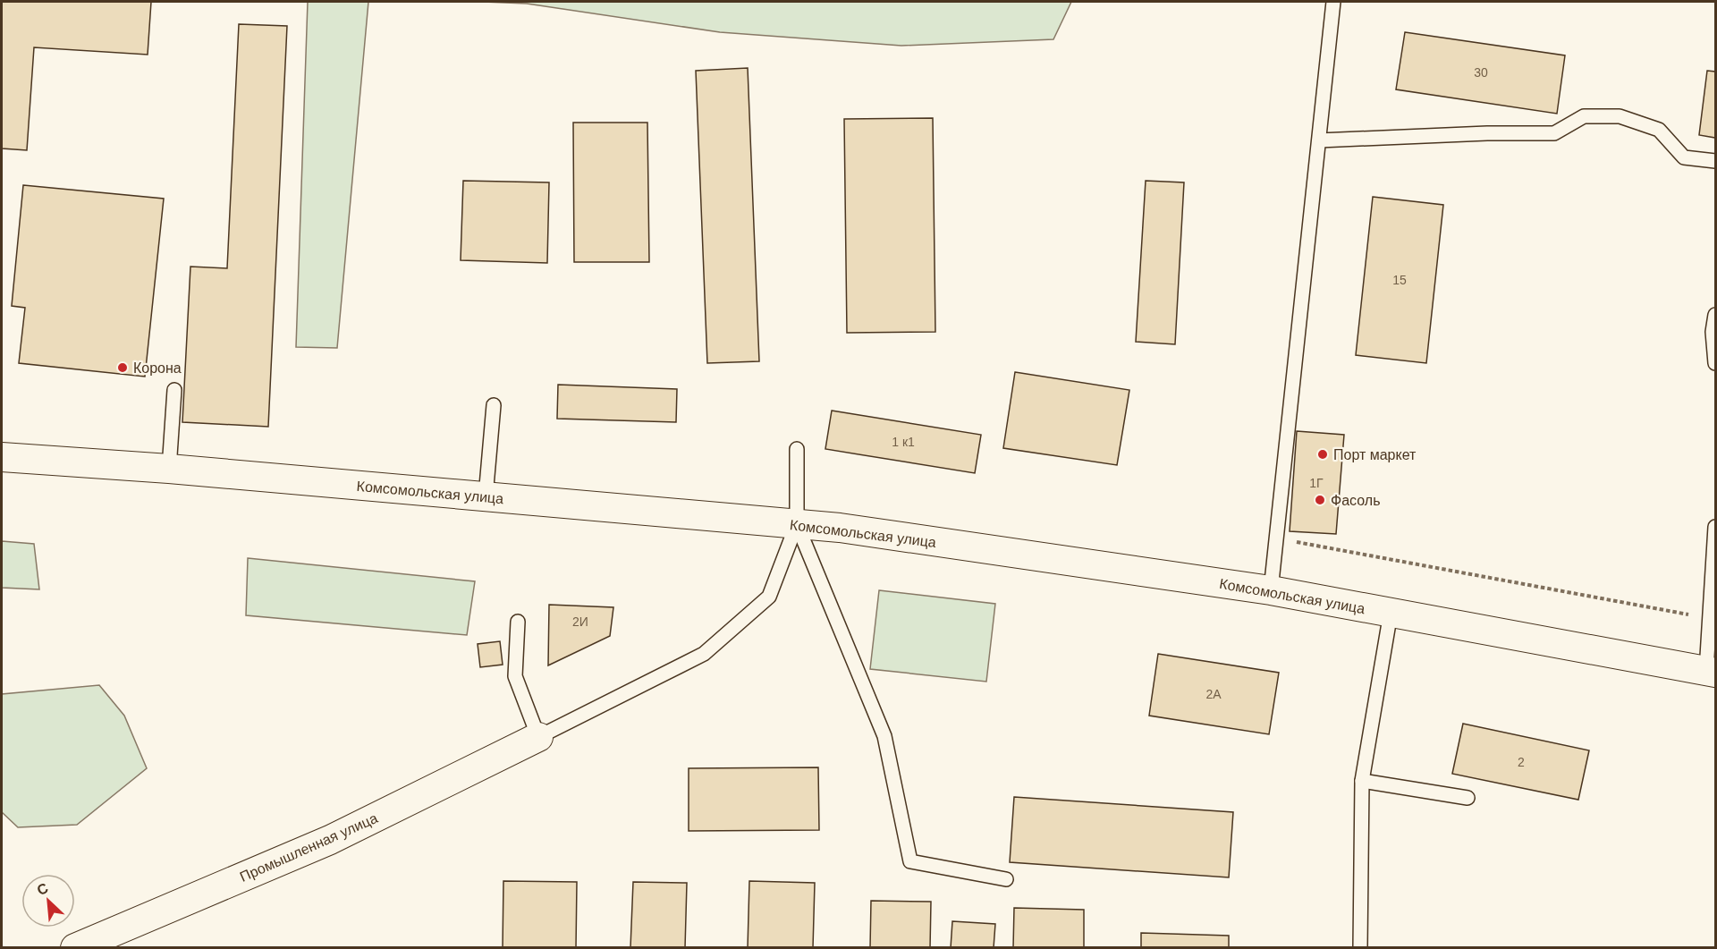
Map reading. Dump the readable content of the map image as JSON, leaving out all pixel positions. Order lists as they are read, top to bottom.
{
  "streets": {
    "street": ["Комсомольская улица", "Промышленная улица"]
  },
  "places": ["Корона", "Порт маркет", "Фасоль"],
  "house_numbers": [
    "30",
    "15",
    "1 к1",
    "1Г",
    "2И",
    "2А",
    "2"
  ],
  "north": "top left"
}
